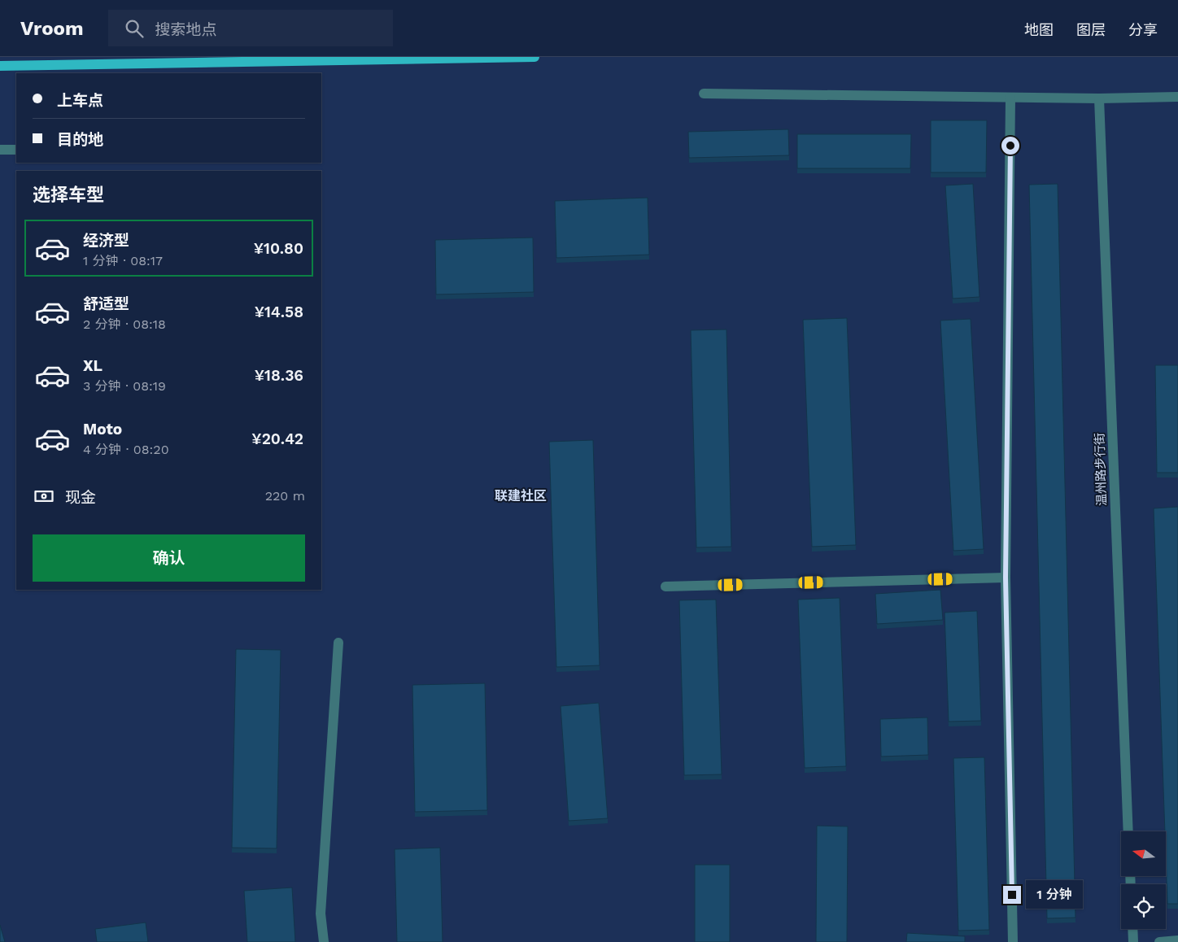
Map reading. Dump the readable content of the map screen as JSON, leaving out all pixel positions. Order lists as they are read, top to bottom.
{
  "streets": {
    "street": ["温州路步行街"]
  },
  "districts": ["联建社区"],
  "north": "left",
  "page": {
    "header": "Vroom",
    "search": "搜索地点",
    "nav": ["地图", "图层", "分享"],
    "banner": ["上车点", "目的地"],
    "heading": "选择车型",
    "list": [
      {
        "name": "经济型",
        "note": "1 分钟 · 08:17",
        "value": "¥10.80"
      },
      {
        "name": "舒适型",
        "note": "2 分钟 · 08:18",
        "value": "¥14.58"
      },
      {
        "name": "XL",
        "note": "3 分钟 · 08:19",
        "value": "¥18.36"
      },
      {
        "name": "Moto",
        "note": "4 分钟 · 08:20",
        "value": "¥20.42"
      }
    ],
    "pay": ["现金", "220 m"],
    "buttons": "确认",
    "bubble": "1 分钟"
  }
}
